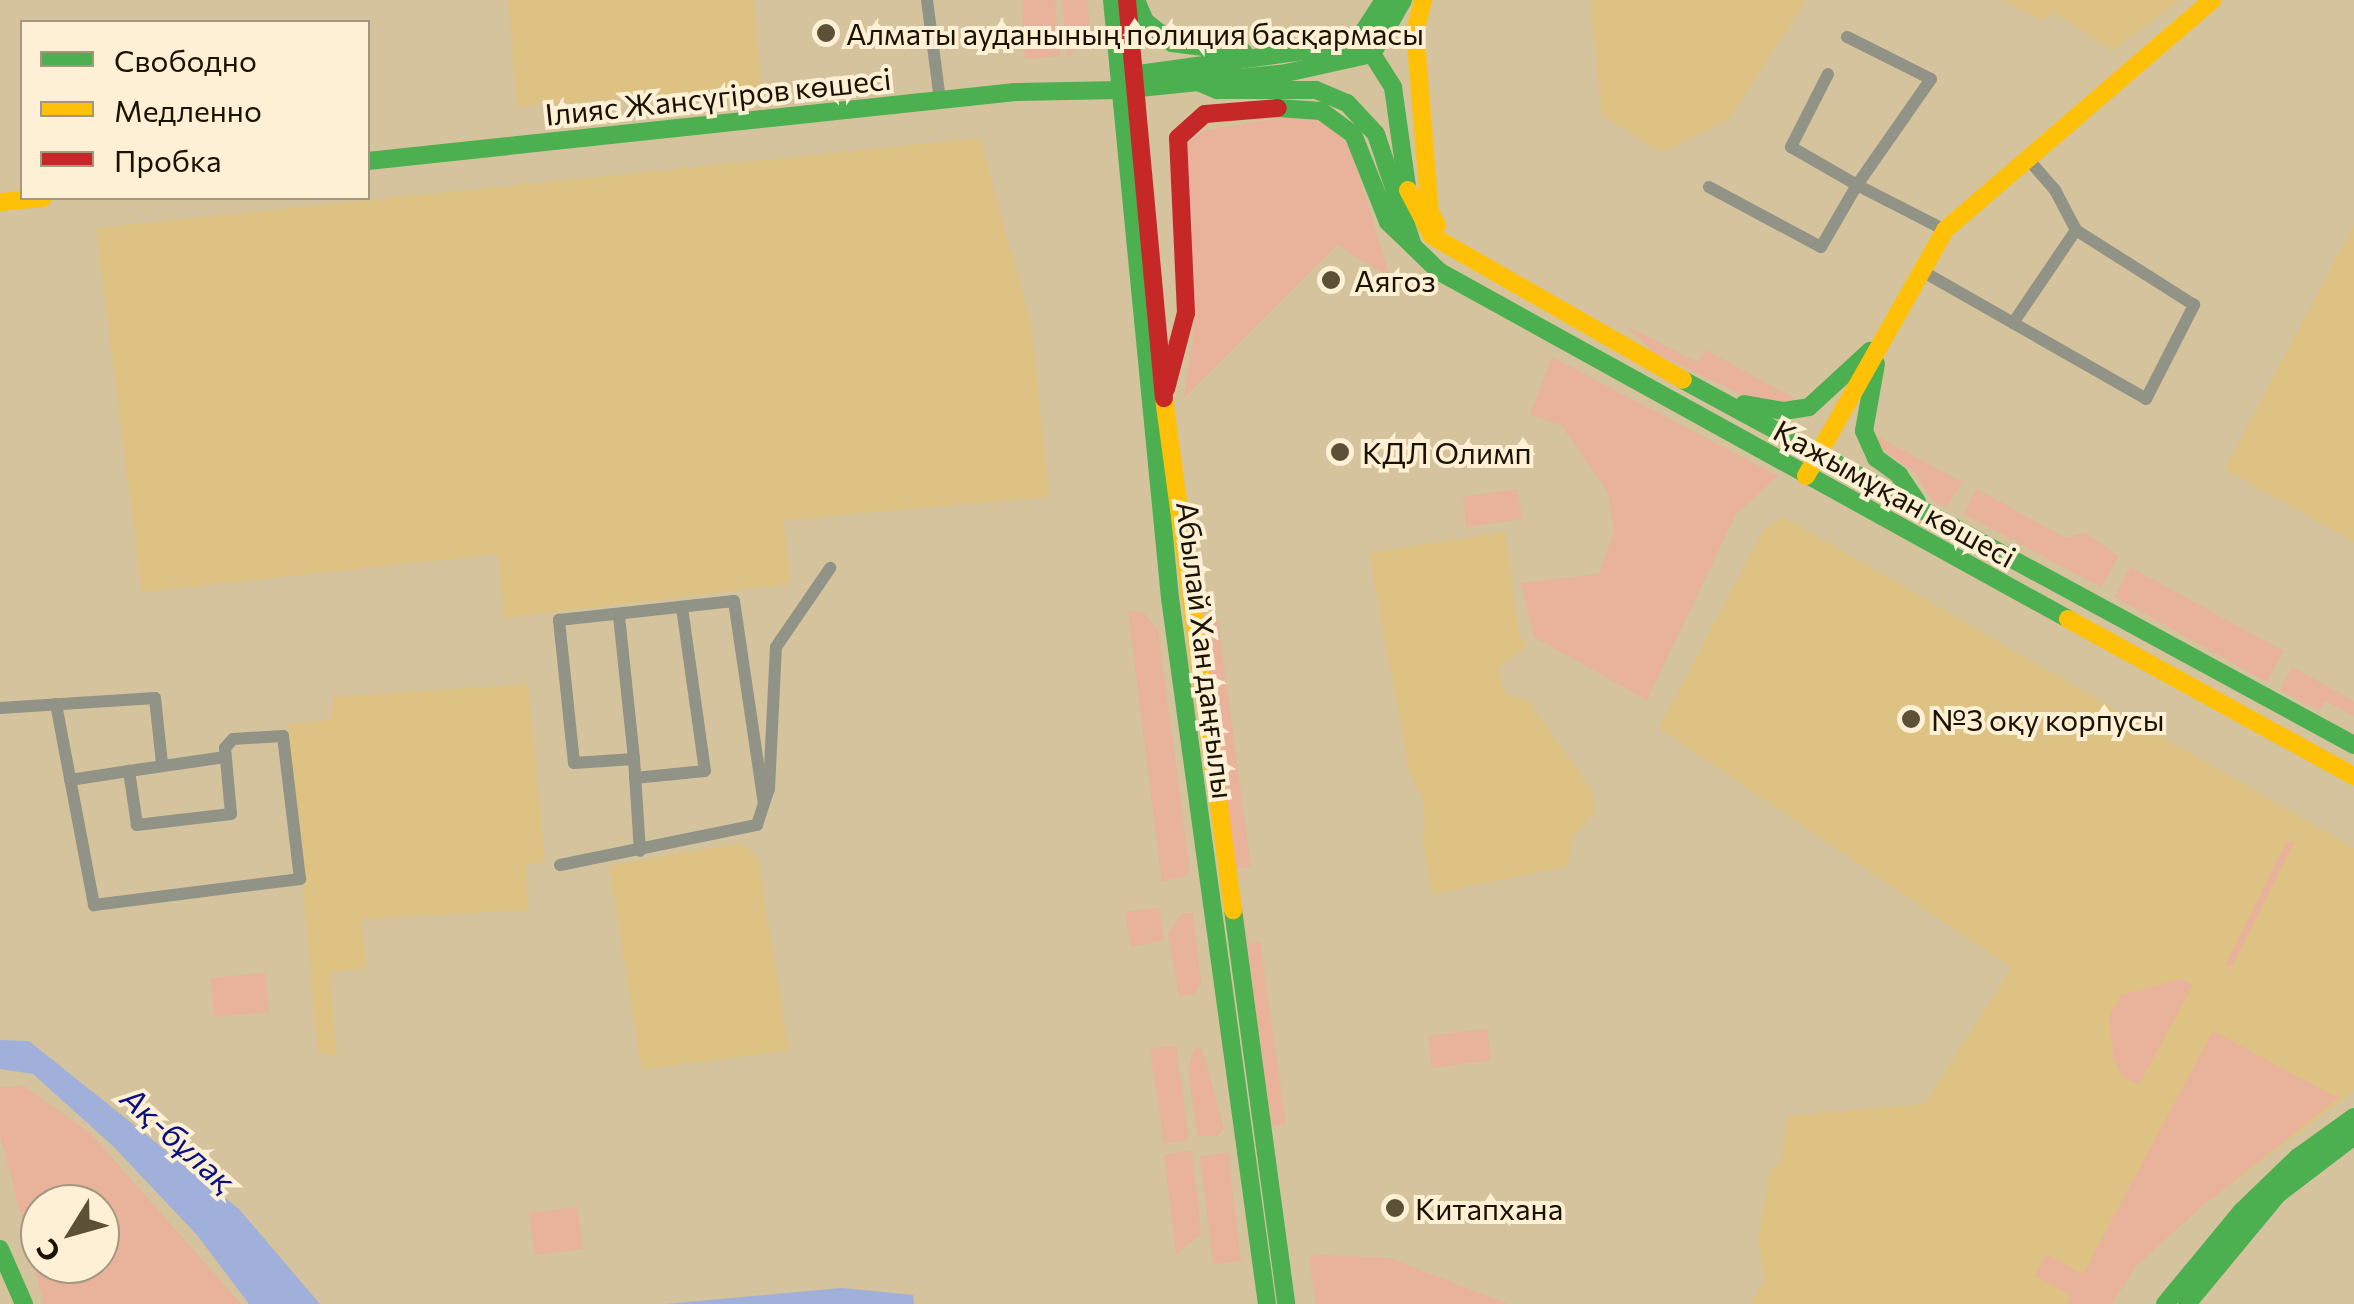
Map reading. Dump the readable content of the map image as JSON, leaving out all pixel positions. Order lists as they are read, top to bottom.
{
  "streets": {
    "main road": ["Ілияс Жансүгіров көшесі", "Қажымұқан көшесі", "Абылай Хан даңғылы"]
  },
  "crossings": [
    ["Ілияс Жансүгіров көшесі", "Абылай Хан даңғылы"],
    ["Қажымұқан көшесі", "Абылай Хан даңғылы"]
  ],
  "water": ["Ақ-бұлақ"],
  "places": [
    "Алматы ауданының полиция басқармасы",
    "Аягоз",
    "КДЛ Олимп",
    "№3 оқу корпусы",
    "Китапхана"
  ],
  "legend": ["Свободно", "Медленно", "Пробка"],
  "north": "bottom left"
}
